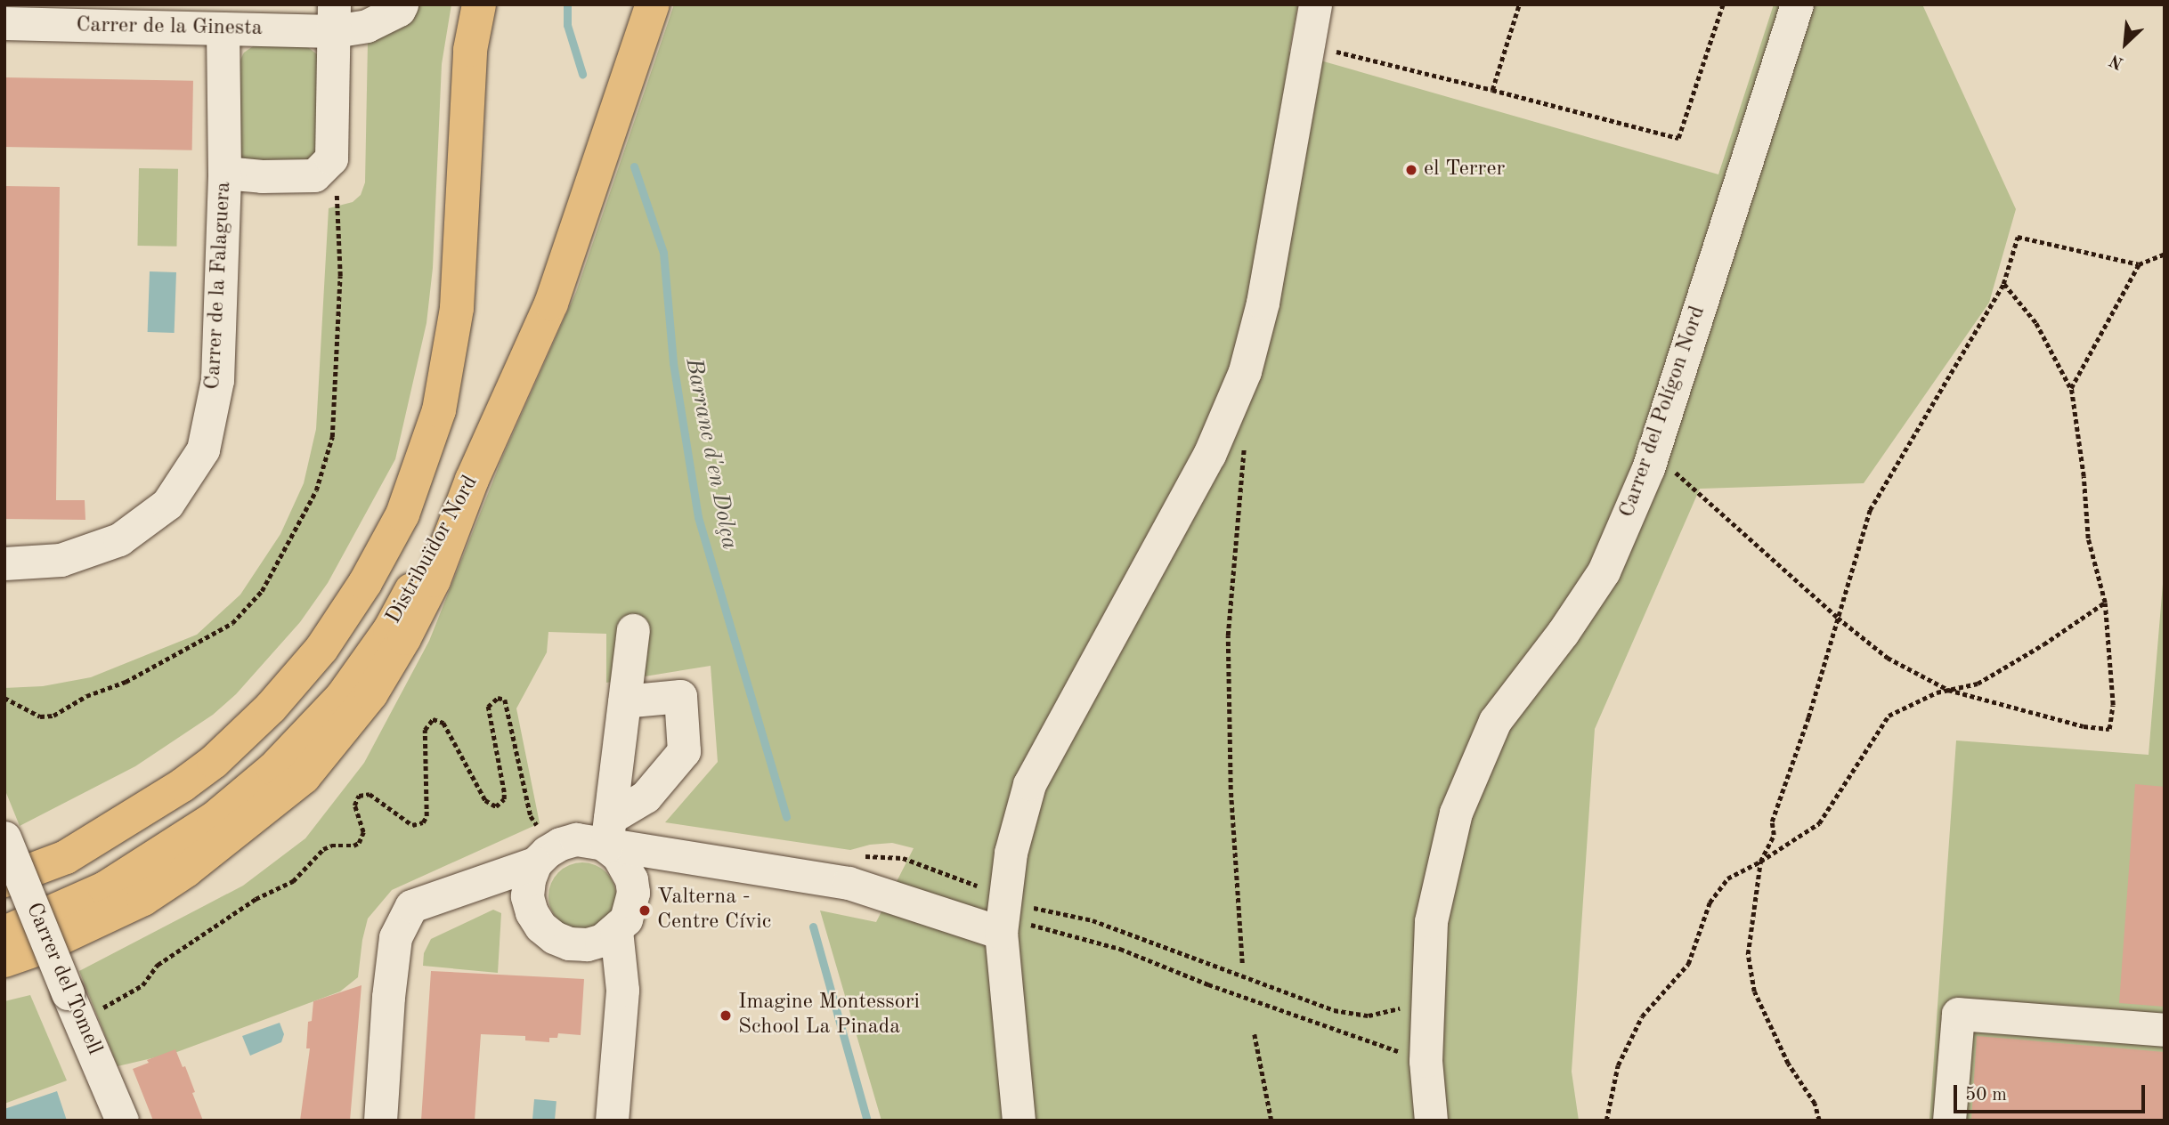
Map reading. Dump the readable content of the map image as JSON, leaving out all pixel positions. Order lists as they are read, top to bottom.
{
  "streets": {
    "main road": ["Distribuïdor Nord"],
    "street": [
      "Carrer de la Ginesta",
      "Carrer de la Falaguera",
      "Carrer del Polígon Nord",
      "Carrer del Tomell"
    ]
  },
  "crossings": [
    ["Carrer de la Ginesta", "Carrer de la Falaguera"]
  ],
  "water": ["Barranc d'en Dolça"],
  "places": ["el Terrer", "Valterna - Centre Cívic", "Imagine Montessori School La Pinada"],
  "scale_bar": "50 m",
  "north": "bottom left"
}
